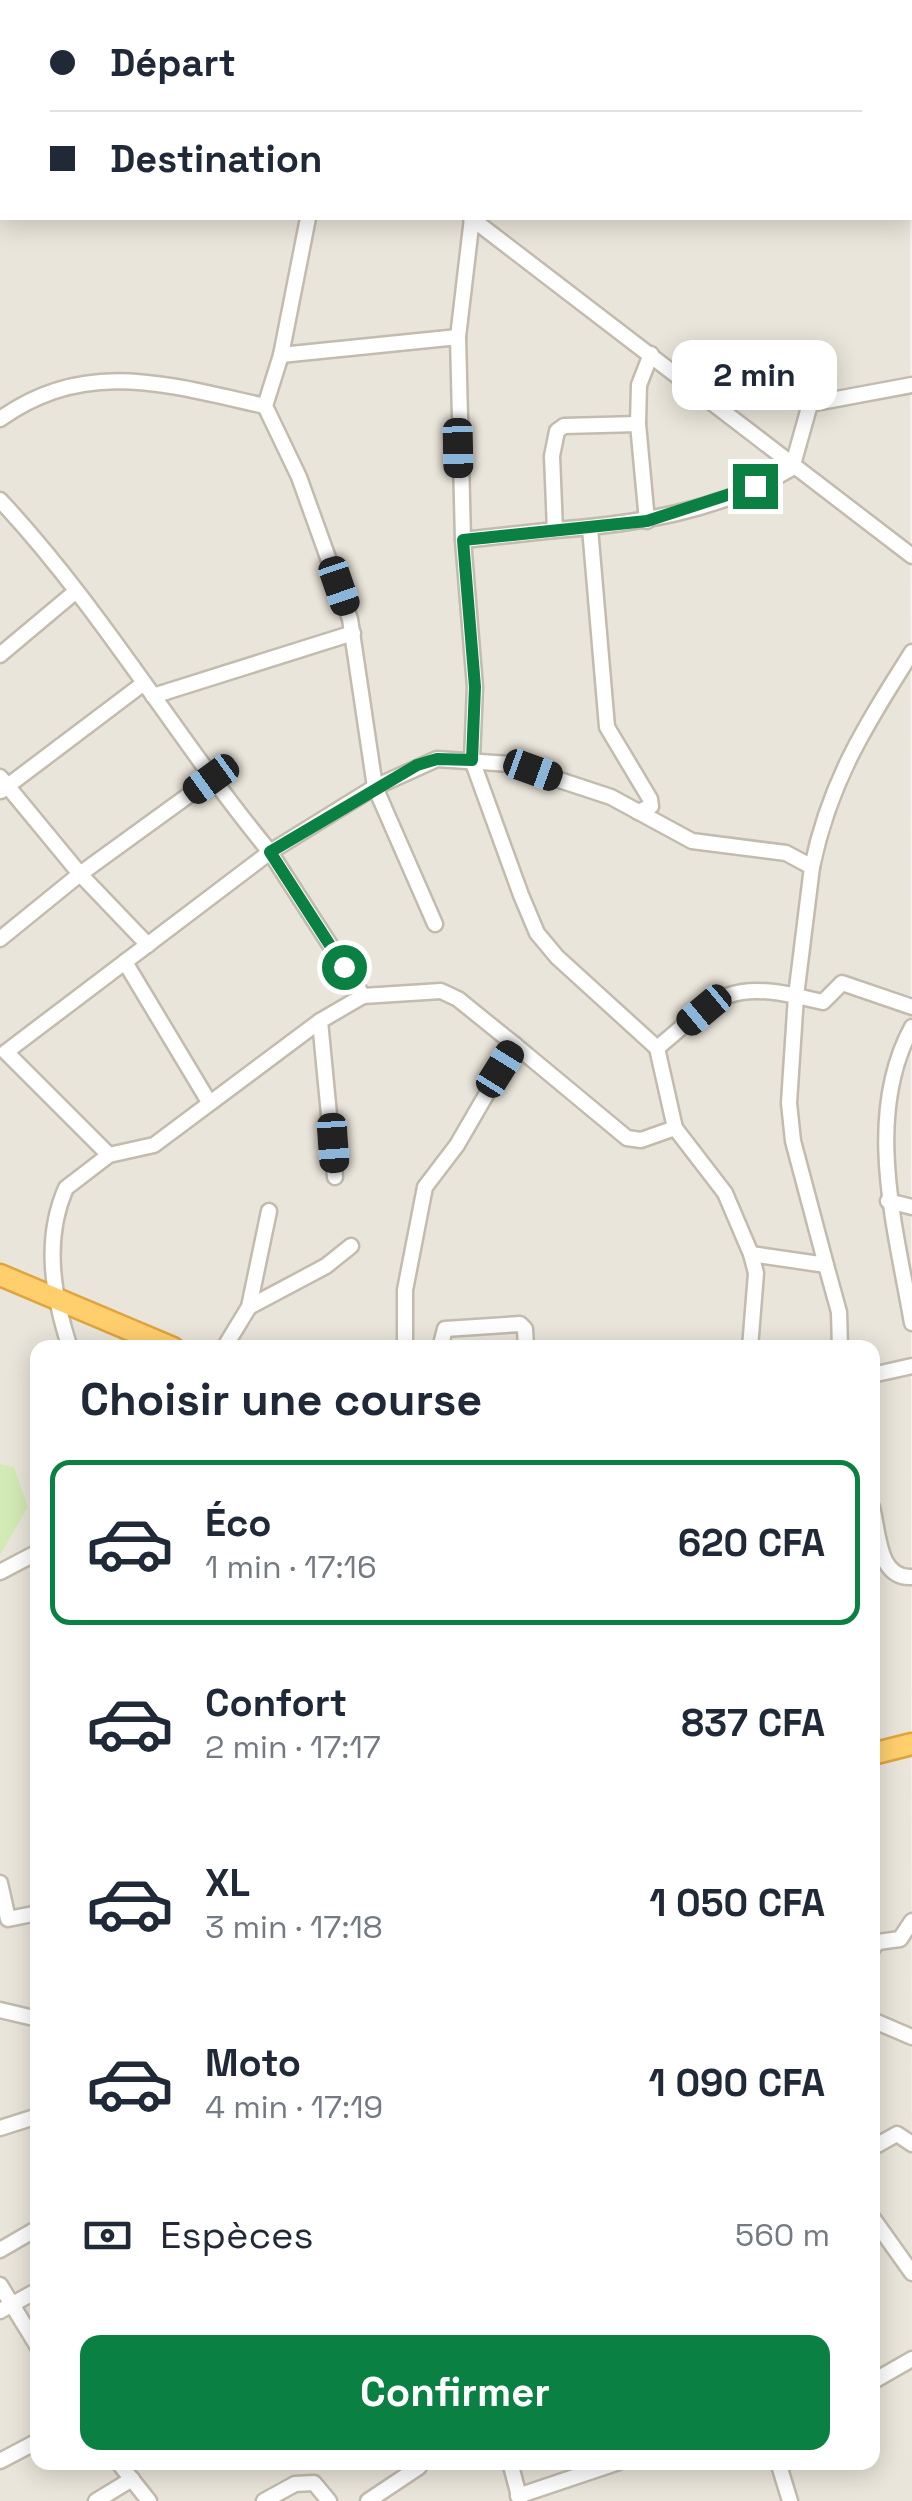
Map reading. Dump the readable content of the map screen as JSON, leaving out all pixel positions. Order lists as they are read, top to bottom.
{
  "page": {
    "banner": ["Départ", "Destination"],
    "bubble": "2 min",
    "heading": "Choisir une course",
    "list": [
      {
        "name": "Éco",
        "note": "1 min · 17:16",
        "value": "620 CFA"
      },
      {
        "name": "Confort",
        "note": "2 min · 17:17",
        "value": "837 CFA"
      },
      {
        "name": "XL",
        "note": "3 min · 17:18",
        "value": "1 050 CFA"
      },
      {
        "name": "Moto",
        "note": "4 min · 17:19",
        "value": "1 090 CFA"
      }
    ],
    "pay": ["Espèces", "560 m"],
    "buttons": "Confirmer"
  }
}
